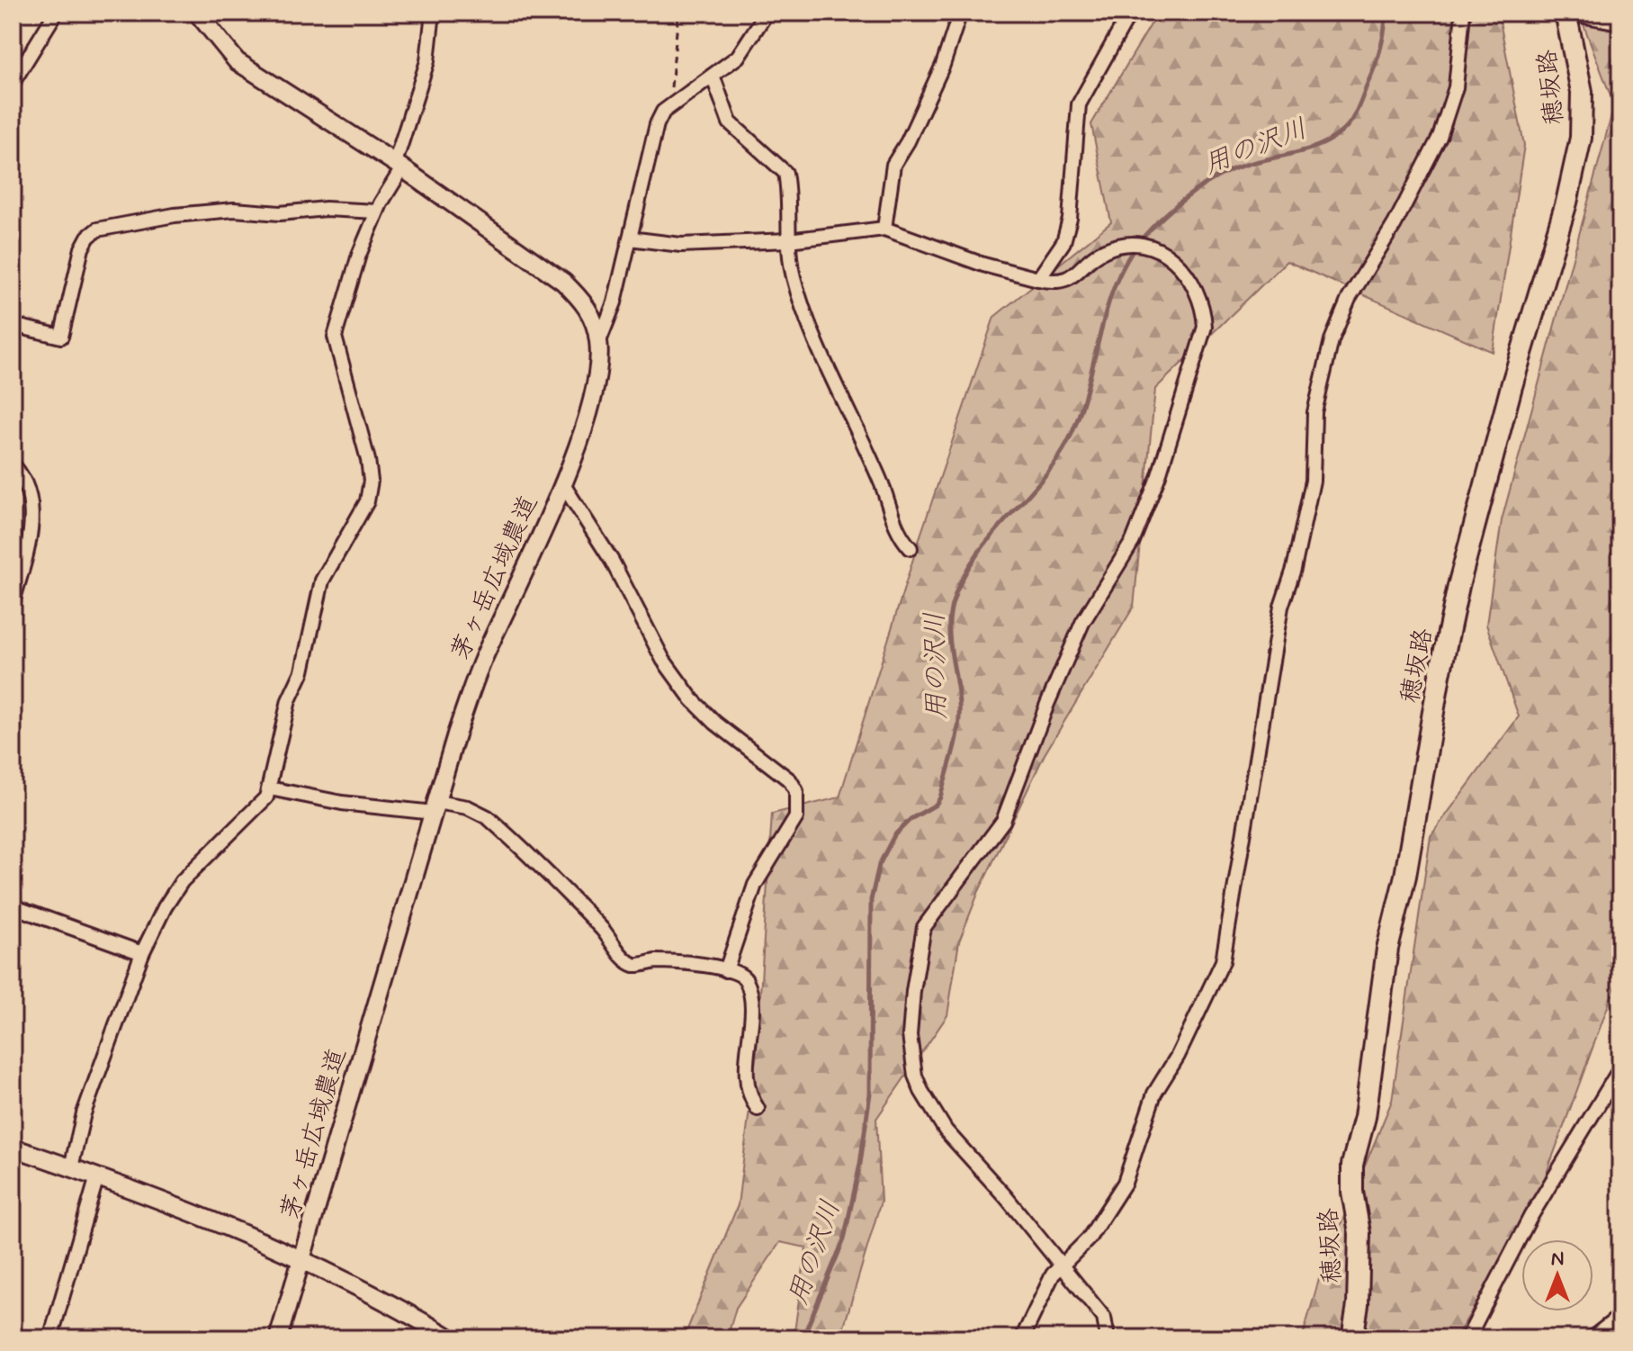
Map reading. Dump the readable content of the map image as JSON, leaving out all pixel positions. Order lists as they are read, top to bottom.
{
  "streets": {
    "main road": ["穂坂路"],
    "street": ["茅ヶ岳広域農道"]
  },
  "water": ["用の沢川"],
  "north": "top"
}
